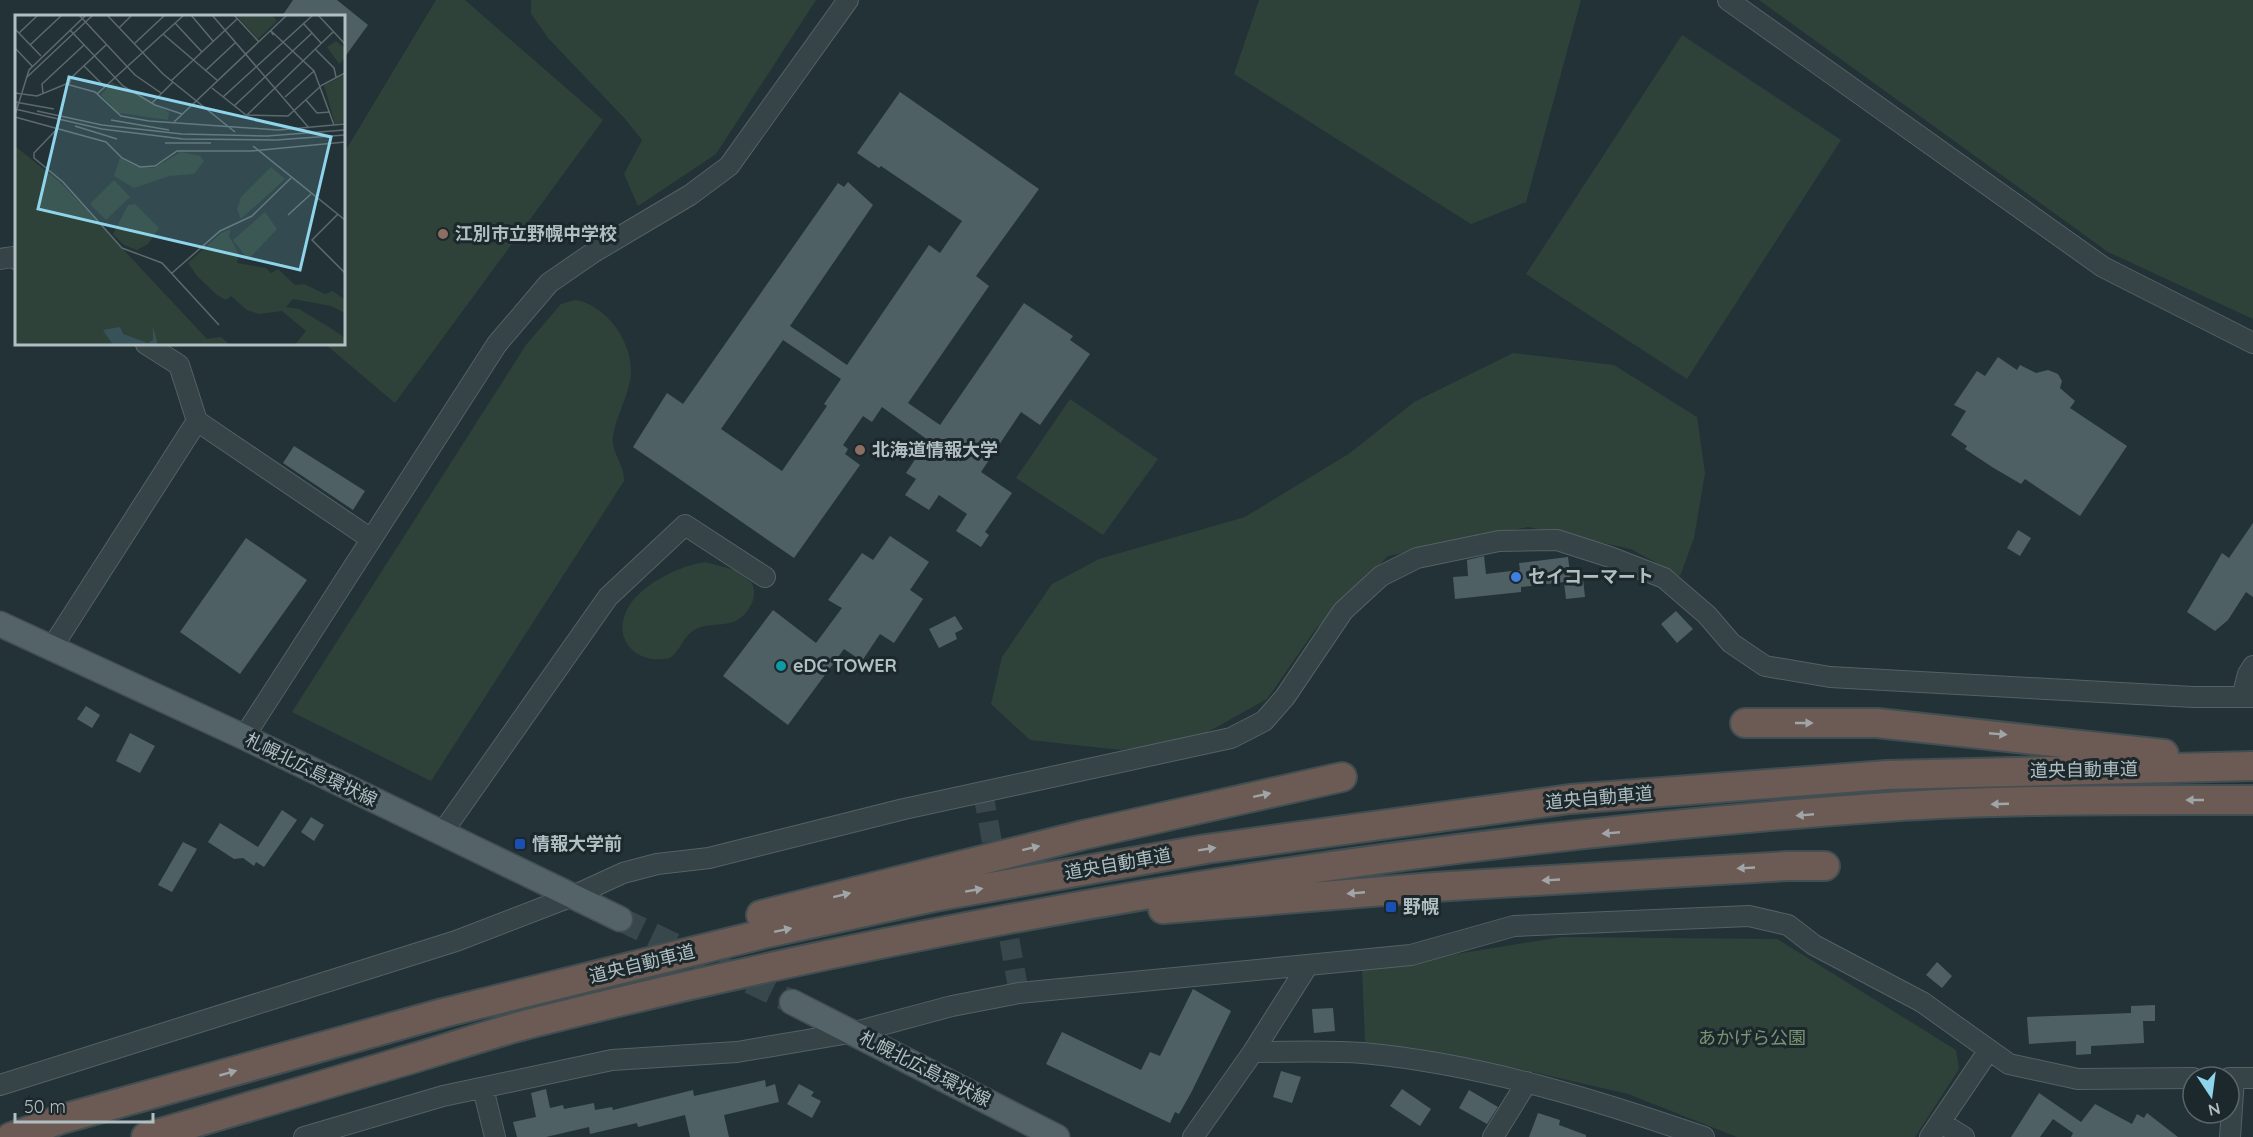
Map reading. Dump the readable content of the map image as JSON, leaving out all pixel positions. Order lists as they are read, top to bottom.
{
  "streets": {
    "highway": ["道央自動車道"],
    "main road": ["札幌北広島環状線"]
  },
  "parks": ["あかげら公園"],
  "places": {
    "other": [
      "江別市立野幌中学校",
      "北海道情報大学",
      "セイコーマート",
      "eDC TOWER"
    ],
    "transit": ["情報大学前", "野幌"]
  },
  "scale_bar": "50 m",
  "north": "bottom"
}
